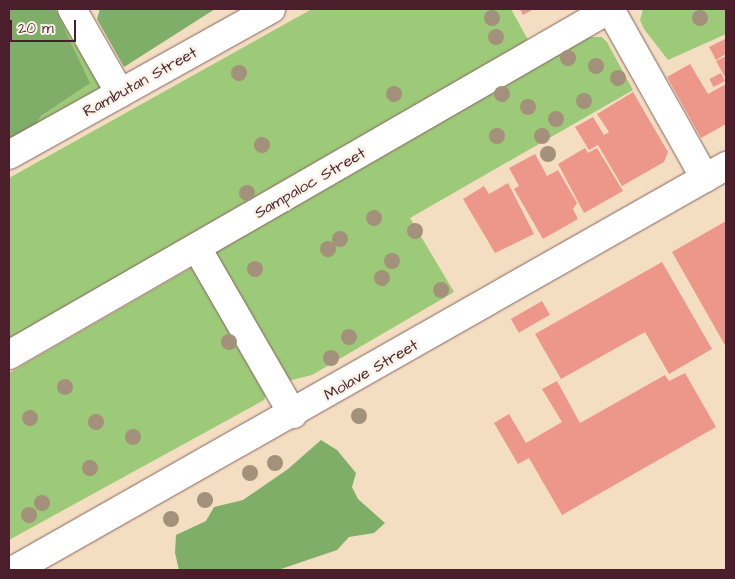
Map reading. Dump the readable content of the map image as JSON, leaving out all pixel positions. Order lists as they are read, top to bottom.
{
  "streets": {
    "street": ["Rambutan Street", "Sampaloc Street", "Molave Street"]
  },
  "scale_bar": "20 m"
}
